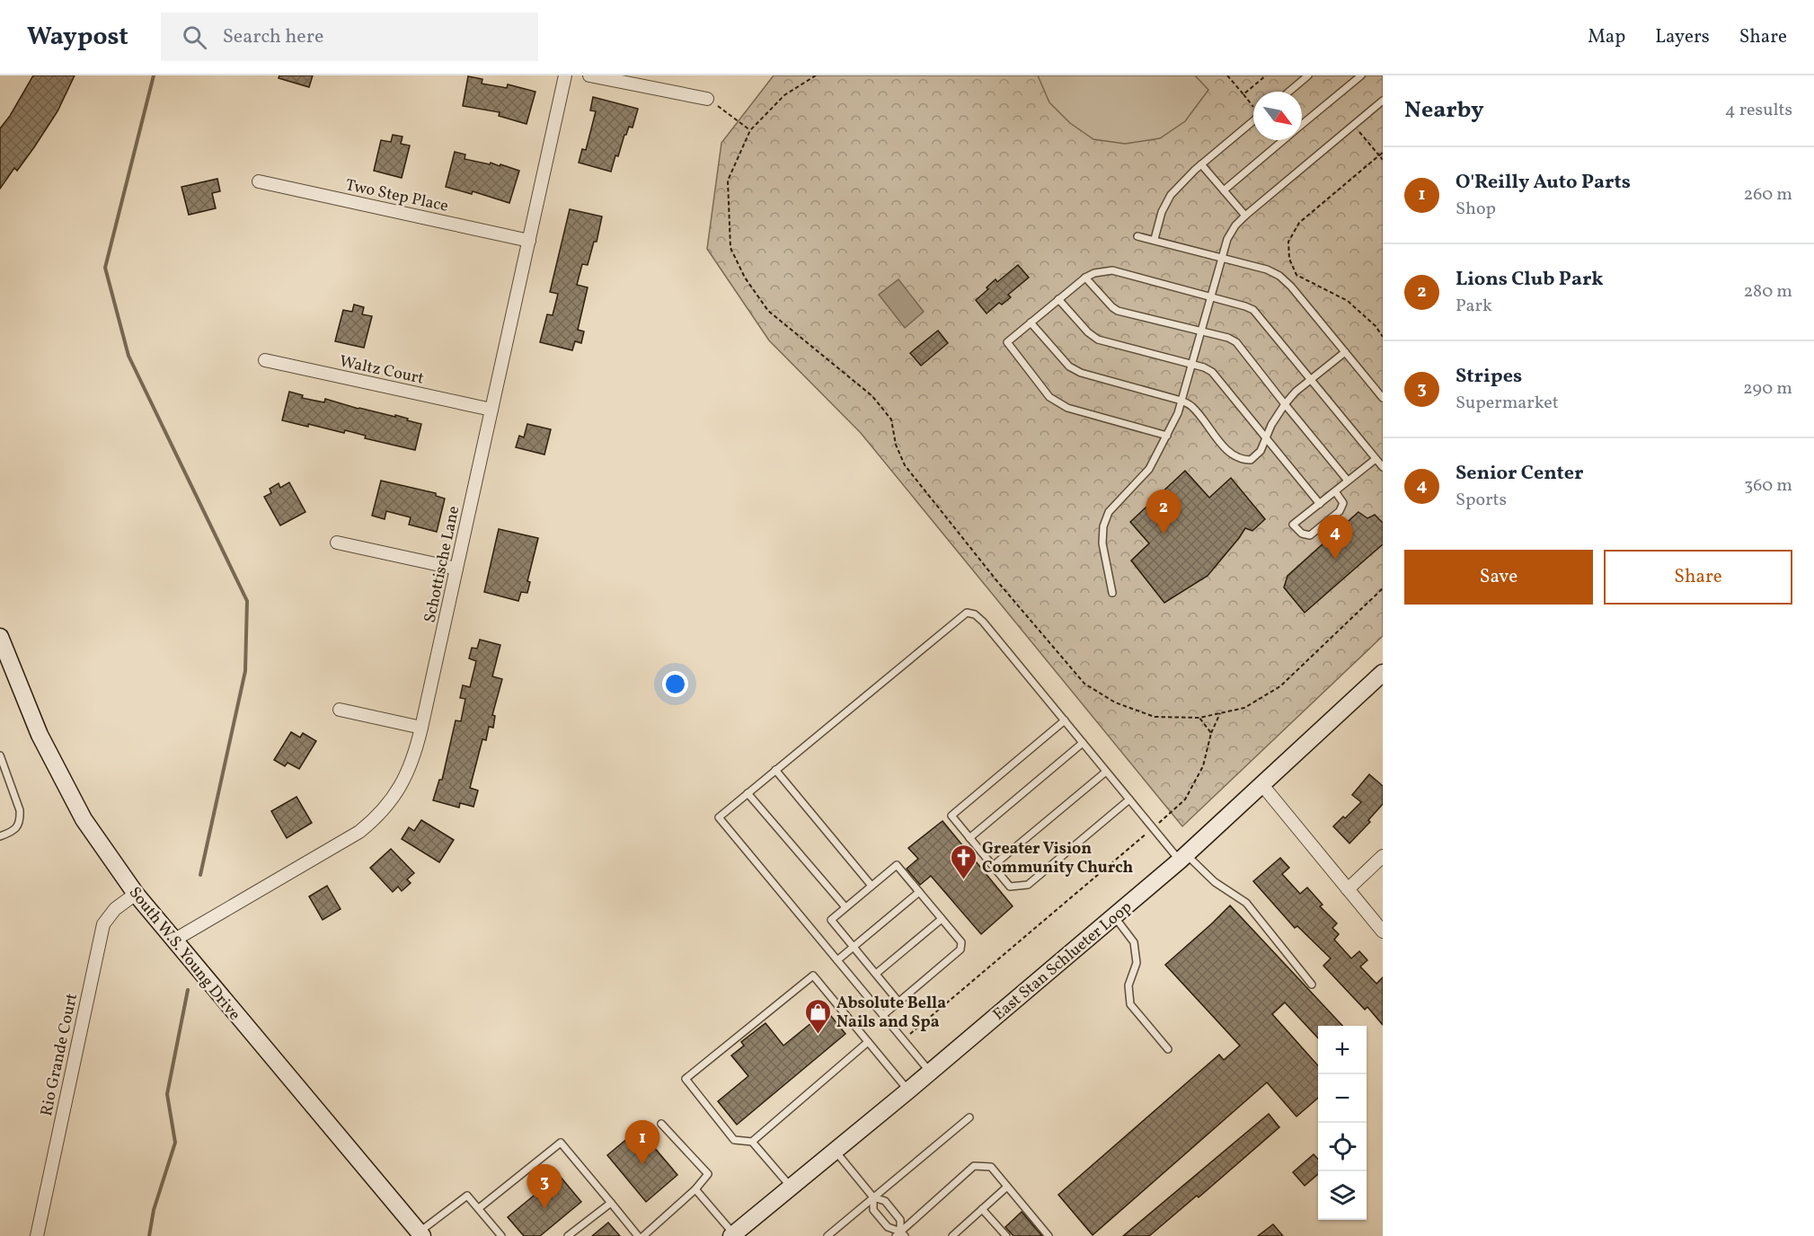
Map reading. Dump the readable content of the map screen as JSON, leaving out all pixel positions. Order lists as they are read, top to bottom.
{
  "streets": {
    "main road": ["South W.S. Young Drive", "East Stan Schlueter Loop"],
    "street": [
      "Two Step Place",
      "Waltz Court",
      "Schottische Lane",
      "Rio Grande Court"
    ]
  },
  "crossings": [
    ["Two Step Place", "Schottische Lane"],
    ["Waltz Court", "Schottische Lane"],
    ["Schottische Lane", "South W.S. Young Drive"],
    ["South W.S. Young Drive", "Rio Grande Court"]
  ],
  "places": {
    "church": ["Greater Vision Community Church"],
    "shop": ["Absolute Bella Nails and Spa"]
  },
  "north": "bottom right",
  "page": {
    "header": "Waypost",
    "search": "Search here",
    "nav": ["Map", "Layers", "Share"],
    "heading": ["Nearby", "4 results"],
    "list": [
      {
        "mark": "1",
        "name": "O'Reilly Auto Parts",
        "note": "Shop",
        "value": "260 m"
      },
      {
        "mark": "2",
        "name": "Lions Club Park",
        "note": "Park",
        "value": "280 m"
      },
      {
        "mark": "3",
        "name": "Stripes",
        "note": "Supermarket",
        "value": "290 m"
      },
      {
        "mark": "4",
        "name": "Senior Center",
        "note": "Sports",
        "value": "360 m"
      }
    ],
    "pins": [
      "2",
      "4",
      "1",
      "3"
    ],
    "buttons": ["Save", "Share"],
    "map_buttons": ["+", "−"]
  }
}
